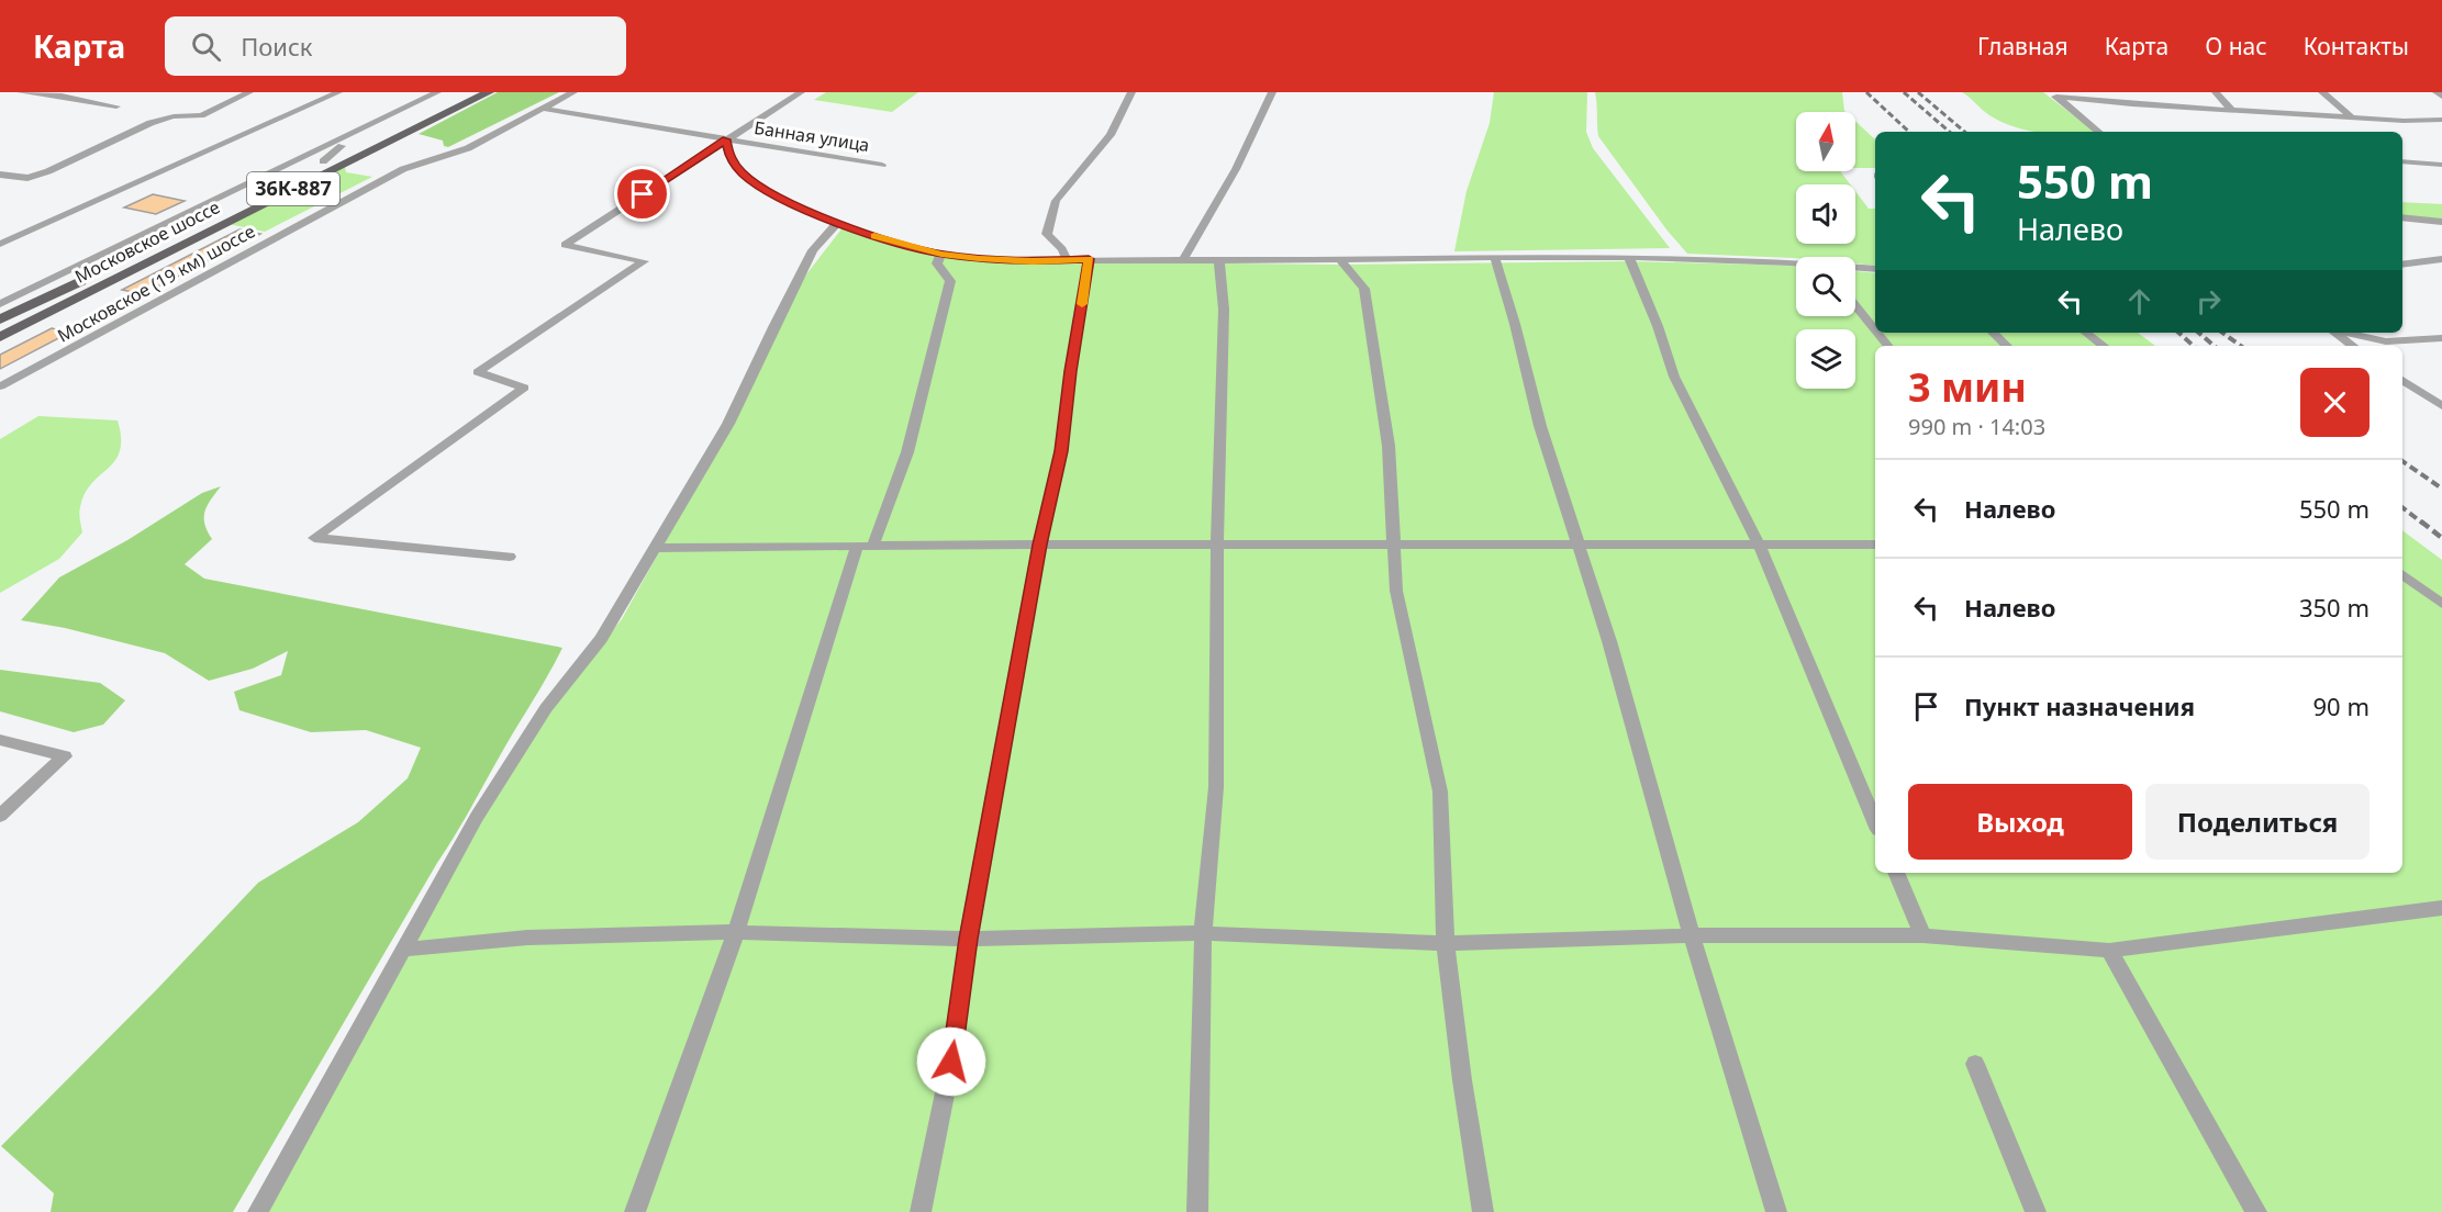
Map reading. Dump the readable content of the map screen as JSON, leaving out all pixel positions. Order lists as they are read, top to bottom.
{
  "streets": {
    "main road": ["36К-887", "Московское шоссе"],
    "street": ["Банная улица", "Московское (19 км) шоссе"]
  },
  "crossings": [
    ["Банная улица", "Московское (19 км) шоссе"]
  ],
  "north": "top",
  "page": {
    "header": "Карта",
    "search": "Поиск",
    "nav": [
      "Главная",
      "Карта",
      "О нас",
      "Контакты"
    ],
    "turn": ["550 m", "Налево"],
    "heading": ["3 мин", "990 m · 14:03"],
    "list": [
      {
        "name": "Налево",
        "value": "550 m"
      },
      {
        "name": "Налево",
        "value": "350 m"
      },
      {
        "name": "Пункт назначения",
        "value": "90 m"
      }
    ],
    "buttons": ["Выход", "Поделиться"]
  }
}
